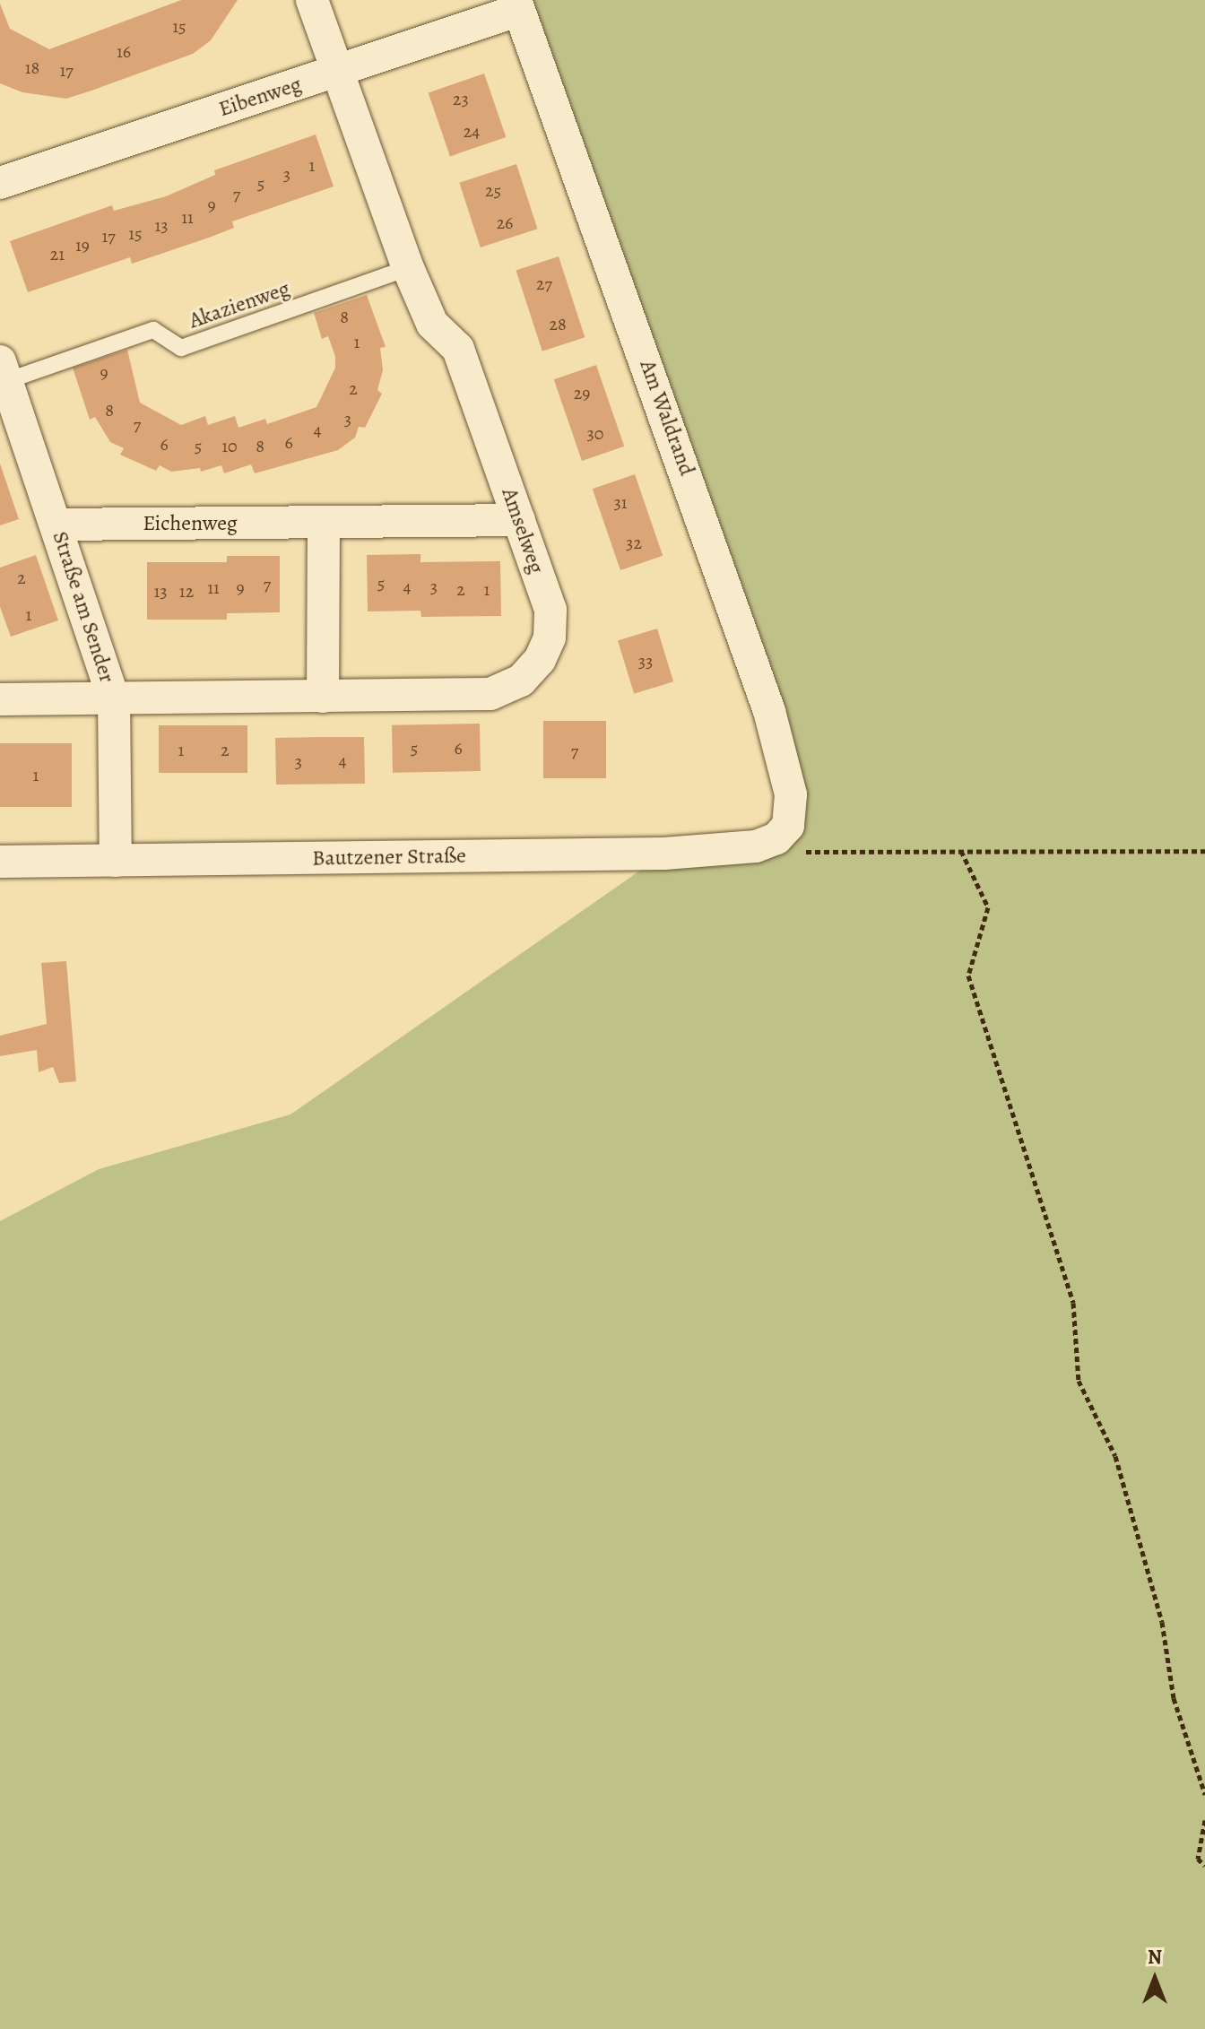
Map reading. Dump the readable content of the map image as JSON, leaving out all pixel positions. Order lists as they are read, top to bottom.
{
  "streets": {
    "street": [
      "Eibenweg",
      "Am Waldrand",
      "Eichenweg",
      "Amselweg",
      "Straße am Sender",
      "Bautzener Straße"
    ],
    "lane": ["Akazienweg"]
  },
  "crossings": [
    ["Eibenweg", "Am Waldrand"],
    ["Eibenweg", "Amselweg"],
    ["Akazienweg", "Amselweg"],
    ["Akazienweg", "Straße am Sender"],
    ["Am Waldrand", "Bautzener Straße"],
    ["Eichenweg", "Amselweg"],
    ["Eichenweg", "Straße am Sender"],
    ["Amselweg", "Straße am Sender"],
    ["Straße am Sender", "Bautzener Straße"]
  ],
  "house_numbers": [
    "15",
    "16",
    "18",
    "17",
    "23",
    "24",
    "1",
    "3",
    "5",
    "25",
    "7",
    "9",
    "11",
    "26",
    "13",
    "15",
    "17",
    "19",
    "21",
    "27",
    "8",
    "28",
    "1",
    "9",
    "2",
    "29",
    "8",
    "3",
    "7",
    "4",
    "30",
    "6",
    "6",
    "5",
    "10",
    "8",
    "31",
    "32",
    "2",
    "5",
    "7",
    "4",
    "3",
    "11",
    "9",
    "2",
    "1",
    "13",
    "12",
    "1",
    "33",
    "5",
    "6",
    "1",
    "2",
    "7",
    "4",
    "3",
    "1"
  ],
  "north": "top"
}
